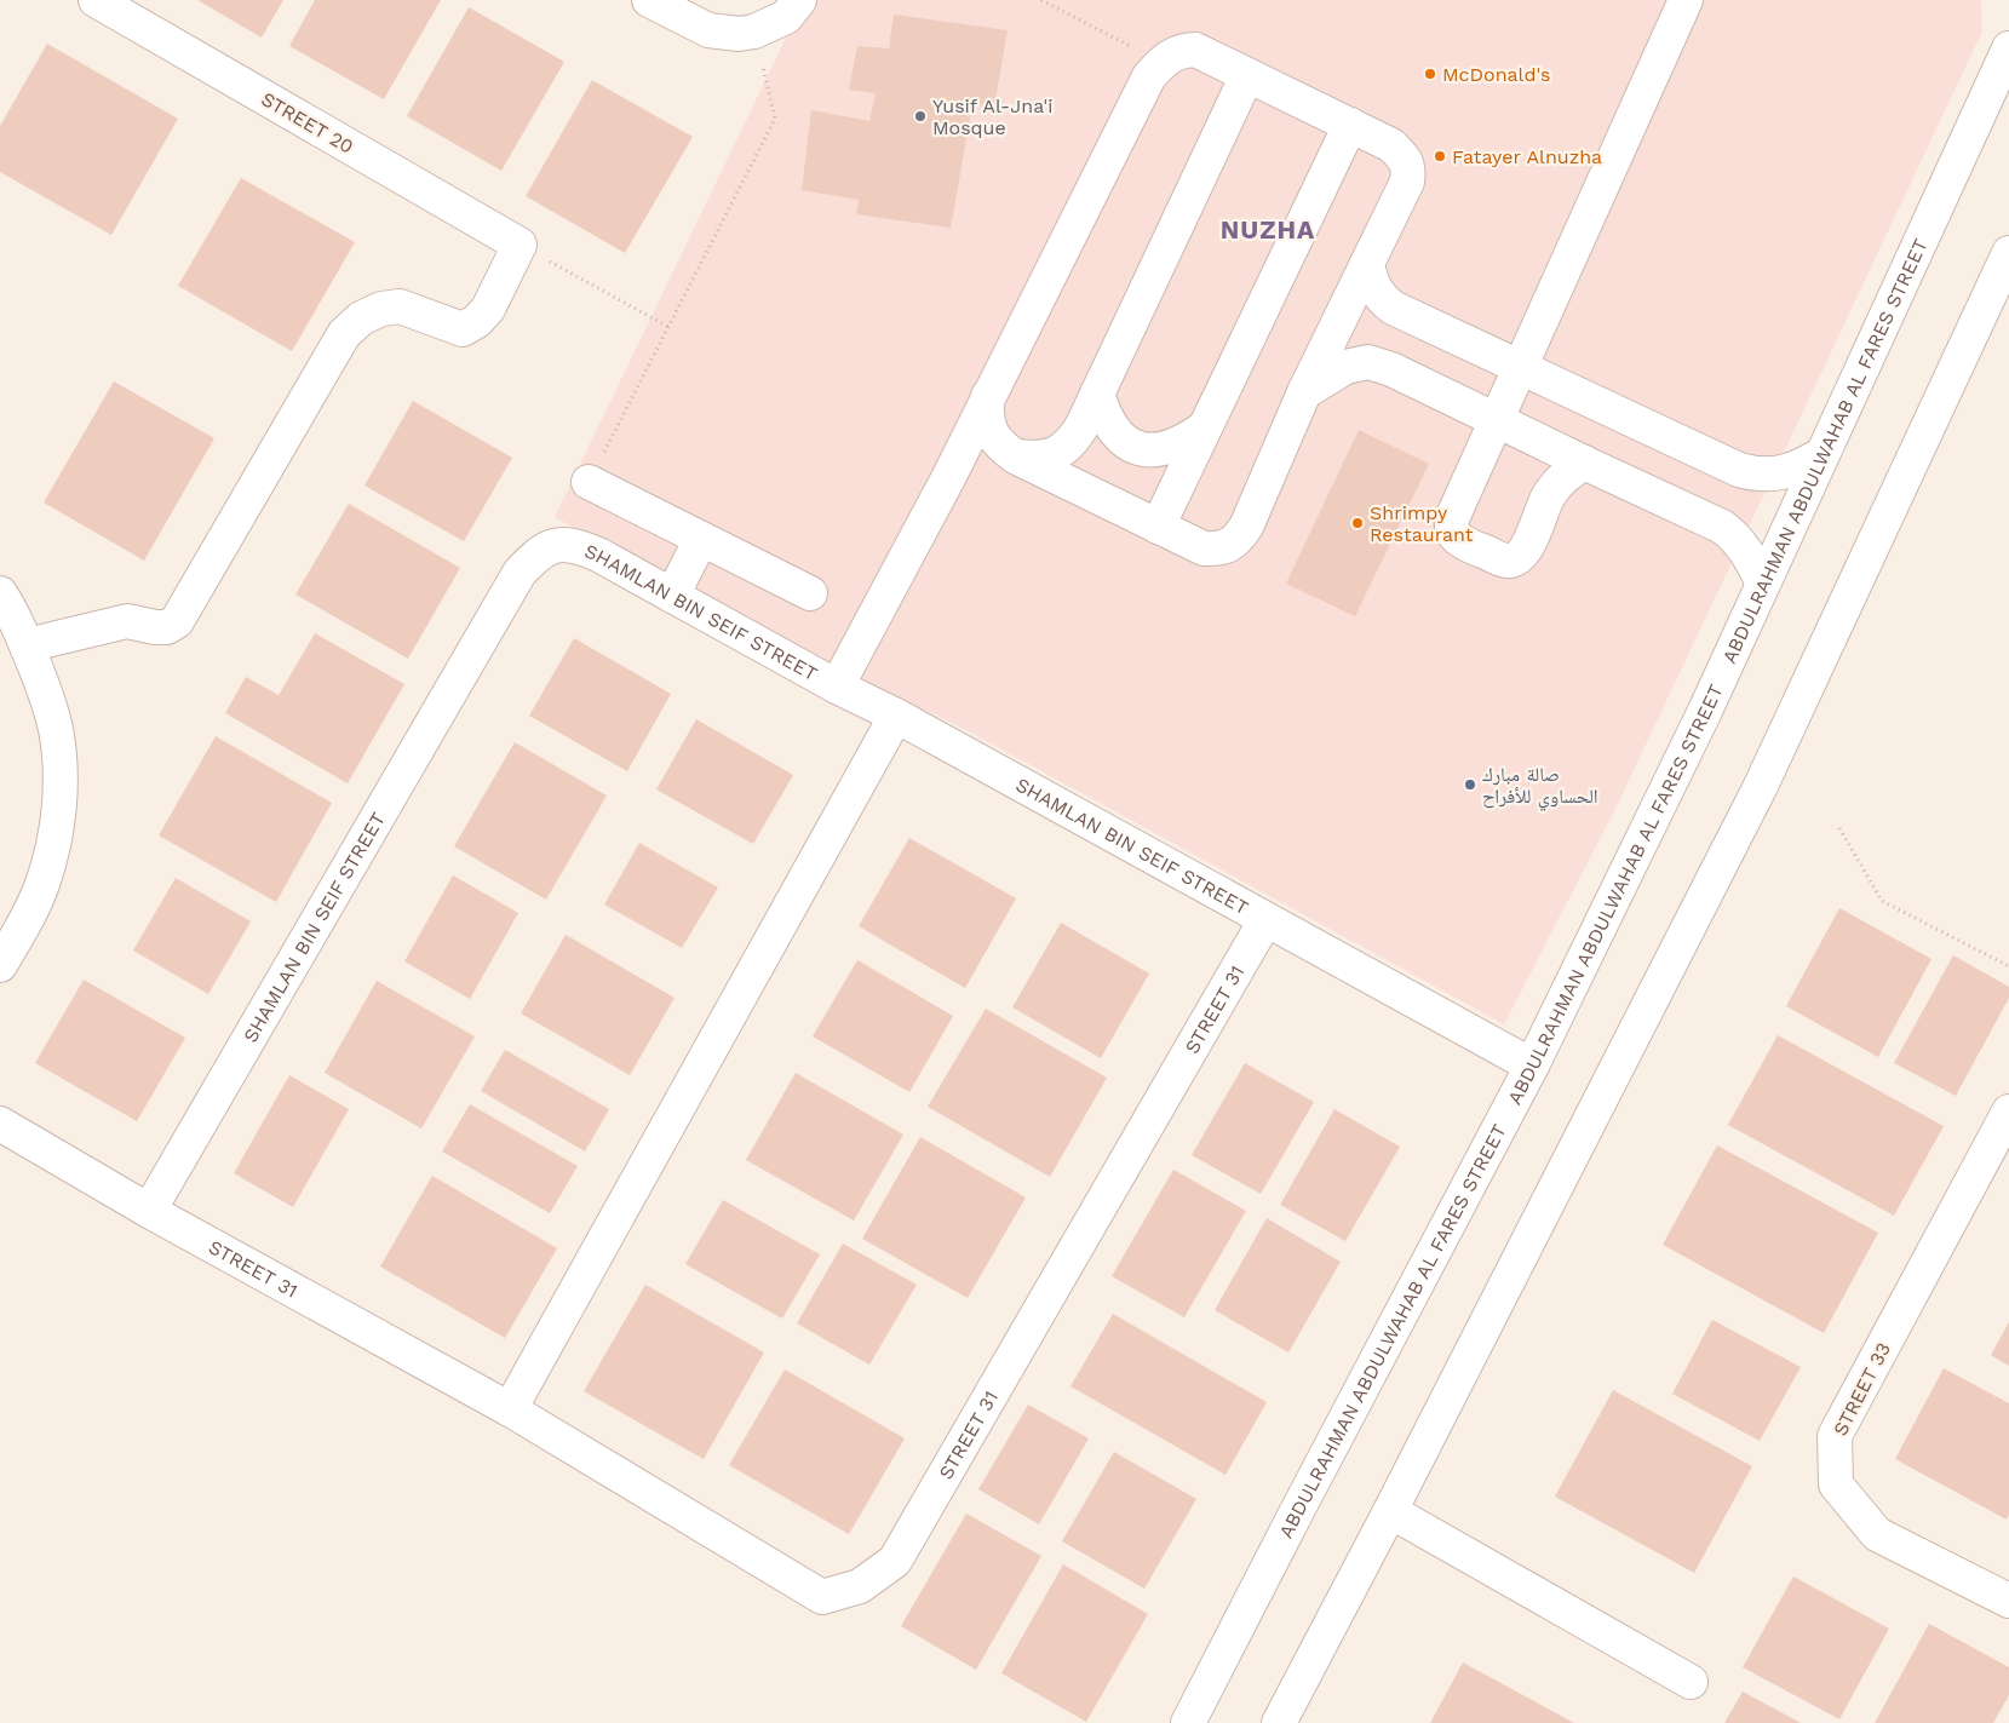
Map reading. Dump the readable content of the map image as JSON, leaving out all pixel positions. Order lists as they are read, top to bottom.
{
  "streets": {
    "street": [
      "STREET 20",
      "ABDULRAHMAN ABDULWAHAB AL FARES STREET",
      "SHAMLAN BIN SEIF STREET",
      "STREET 31",
      "STREET 33"
    ]
  },
  "crossings": [
    ["ABDULRAHMAN ABDULWAHAB AL FARES STREET", "SHAMLAN BIN SEIF STREET"],
    ["SHAMLAN BIN SEIF STREET", "STREET 31"]
  ],
  "districts": ["NUZHA"],
  "places": [
    "McDonald's",
    "Yusif Al-Jna'i Mosque",
    "Fatayer Alnuzha",
    "Shrimpy Restaurant",
    "صالة مبارك الحساوي للأفراح"
  ]
}
